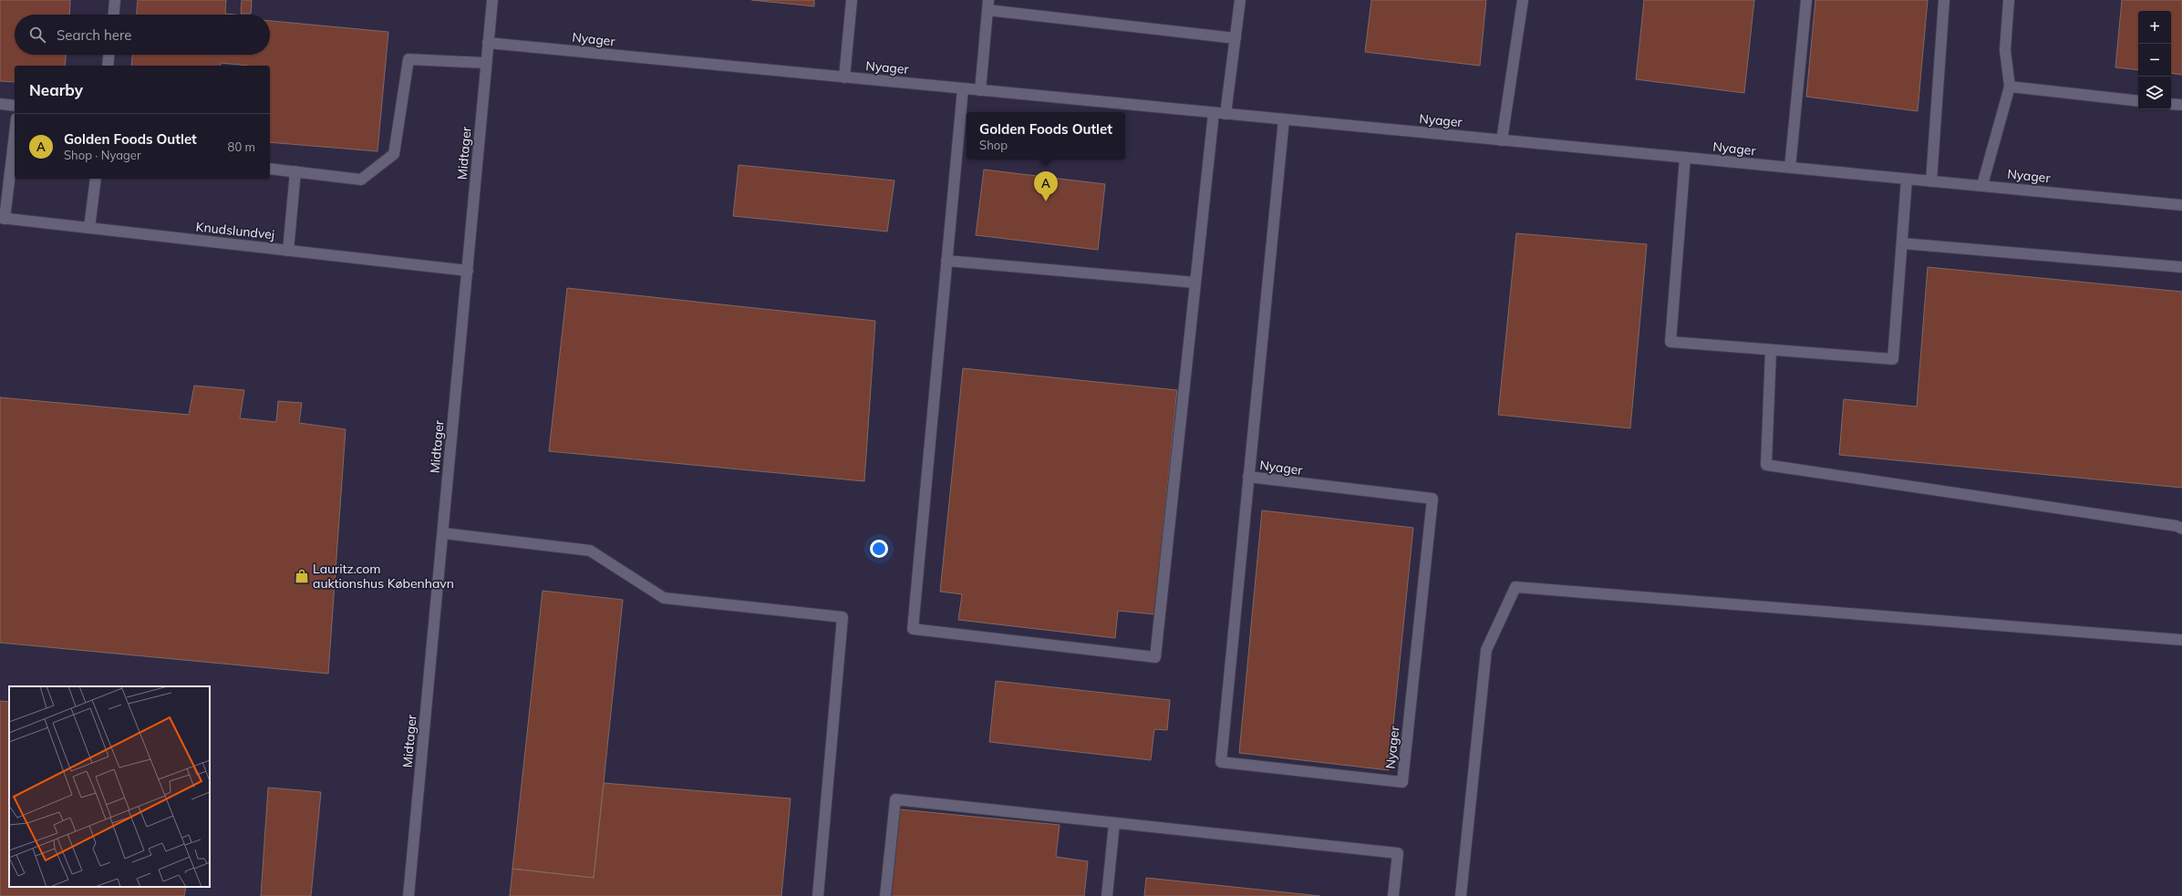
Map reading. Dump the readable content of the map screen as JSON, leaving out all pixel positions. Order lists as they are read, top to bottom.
{
  "streets": {
    "street": ["Nyager", "Midtager", "Knudslundvej"]
  },
  "crossings": [
    ["Nyager", "Midtager"],
    ["Midtager", "Knudslundvej"]
  ],
  "places": {
    "shop": ["Lauritz.com auktionshus København"]
  },
  "page": {
    "map_buttons": ["+", "−"],
    "search": "Search here",
    "heading": "Nearby",
    "popup": ["Golden Foods Outlet", "Shop"],
    "list": [
      {
        "mark": "A",
        "name": "Golden Foods Outlet",
        "note": "Shop · Nyager",
        "value": "80 m"
      }
    ],
    "pins": "A"
  }
}
